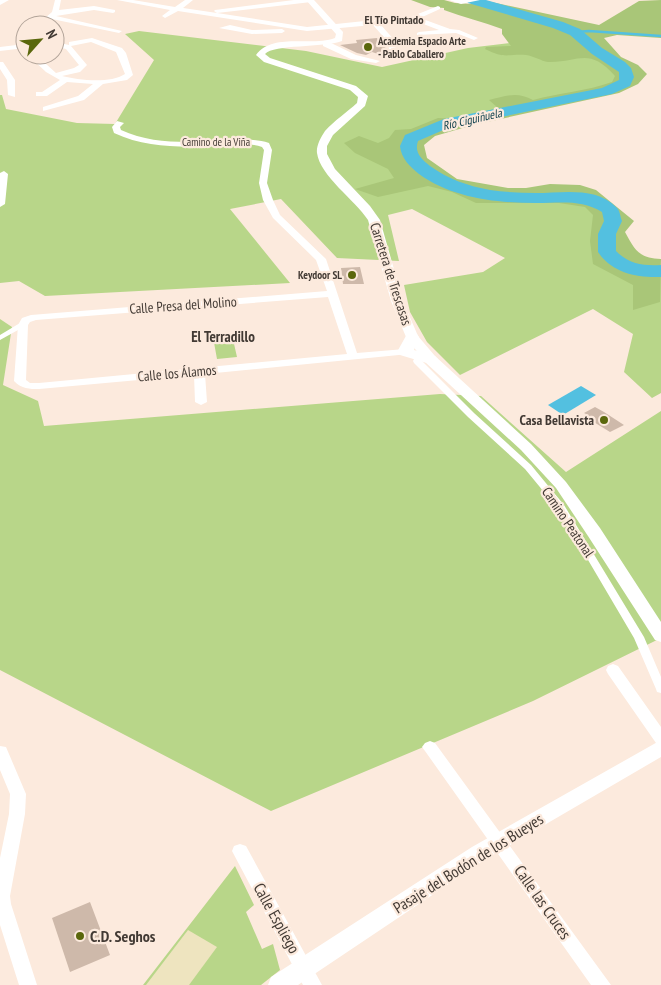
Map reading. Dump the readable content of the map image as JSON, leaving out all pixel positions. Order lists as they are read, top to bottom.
{
  "streets": {
    "street": [
      "Camino de la Viña",
      "Carretera de Trescasas",
      "Calle Presa del Molino",
      "Calle los Álamos",
      "Camino Peatonal",
      "Pasaje del Bodón de los Bueyes",
      "Calle las Cruces",
      "Calle Espliego"
    ]
  },
  "crossings": [
    ["Camino de la Viña", "Calle Presa del Molino"],
    ["Camino de la Viña", "Calle los Álamos"],
    ["Carretera de Trescasas", "Calle los Álamos"],
    ["Carretera de Trescasas", "Camino Peatonal"],
    ["Calle Presa del Molino", "Calle los Álamos"],
    ["Calle los Álamos", "Camino Peatonal"],
    ["Pasaje del Bodón de los Bueyes", "Calle las Cruces"],
    ["Pasaje del Bodón de los Bueyes", "Calle Espliego"]
  ],
  "districts": ["El Tío Pintado", "El Terradillo"],
  "water": ["Río Ciguiñuela"],
  "places": [
    "Academia Espacio Arte - Pablo Caballero",
    "Keydoor SL",
    "Casa Bellavista",
    "C.D. Seghos"
  ],
  "north": "top right"
}
